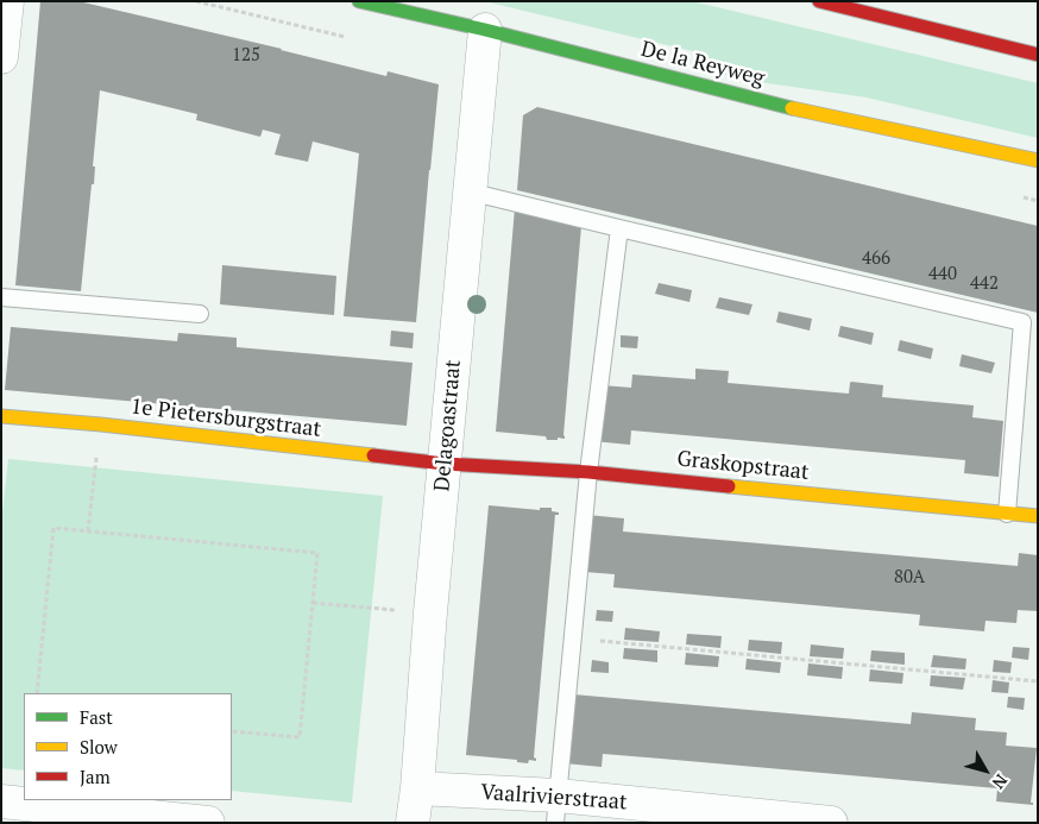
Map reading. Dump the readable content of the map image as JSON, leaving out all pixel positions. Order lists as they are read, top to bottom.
{
  "streets": {
    "street": [
      "De la Reyweg",
      "1e Pietersburgstraat",
      "Delagoastraat",
      "Graskopstraat",
      "Vaalrivierstraat"
    ]
  },
  "crossings": [
    ["De la Reyweg", "Delagoastraat"],
    ["1e Pietersburgstraat", "Delagoastraat"],
    ["1e Pietersburgstraat", "Graskopstraat"],
    ["Delagoastraat", "Graskopstraat"],
    ["Delagoastraat", "Vaalrivierstraat"]
  ],
  "house_numbers": [
    "125",
    "466",
    "440",
    "442",
    "80A"
  ],
  "legend": ["Fast", "Slow", "Jam"],
  "north": "bottom right"
}
